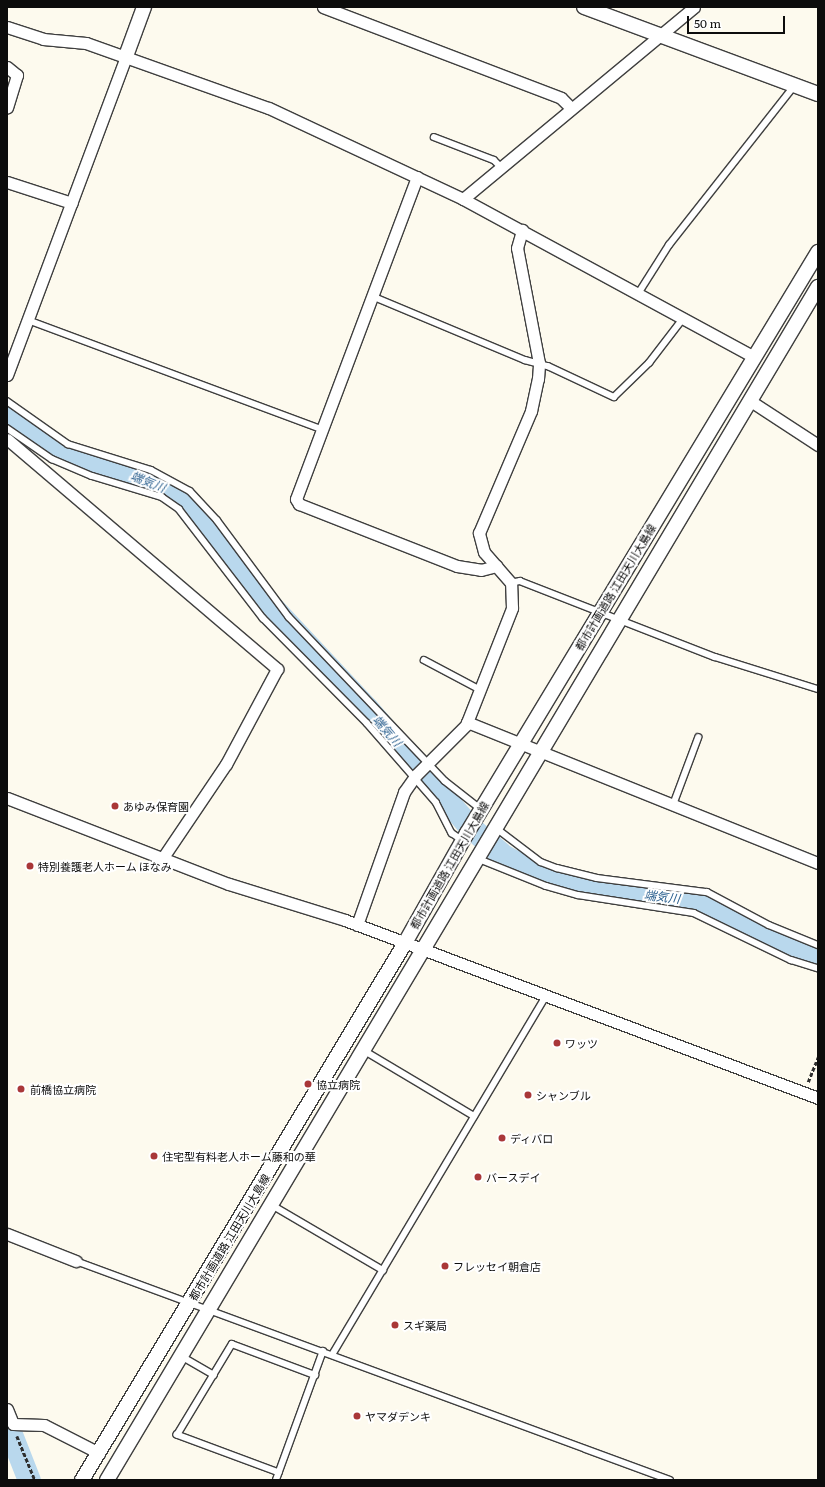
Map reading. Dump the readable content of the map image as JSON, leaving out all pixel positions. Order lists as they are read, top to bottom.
{
  "streets": {
    "street": ["都市計画道路 江田天川大島線"]
  },
  "water": ["端気川"],
  "places": [
    "あゆみ保育園",
    "特別養護老人ホーム ほなみ",
    "ワッツ",
    "協立病院",
    "前橋協立病院",
    "シャンブル",
    "ディバロ",
    "住宅型有料老人ホーム藤和の華",
    "バースデイ",
    "フレッセイ朝倉店",
    "スギ薬局",
    "ヤマダデンキ"
  ],
  "scale_bar": "50 m"
}
